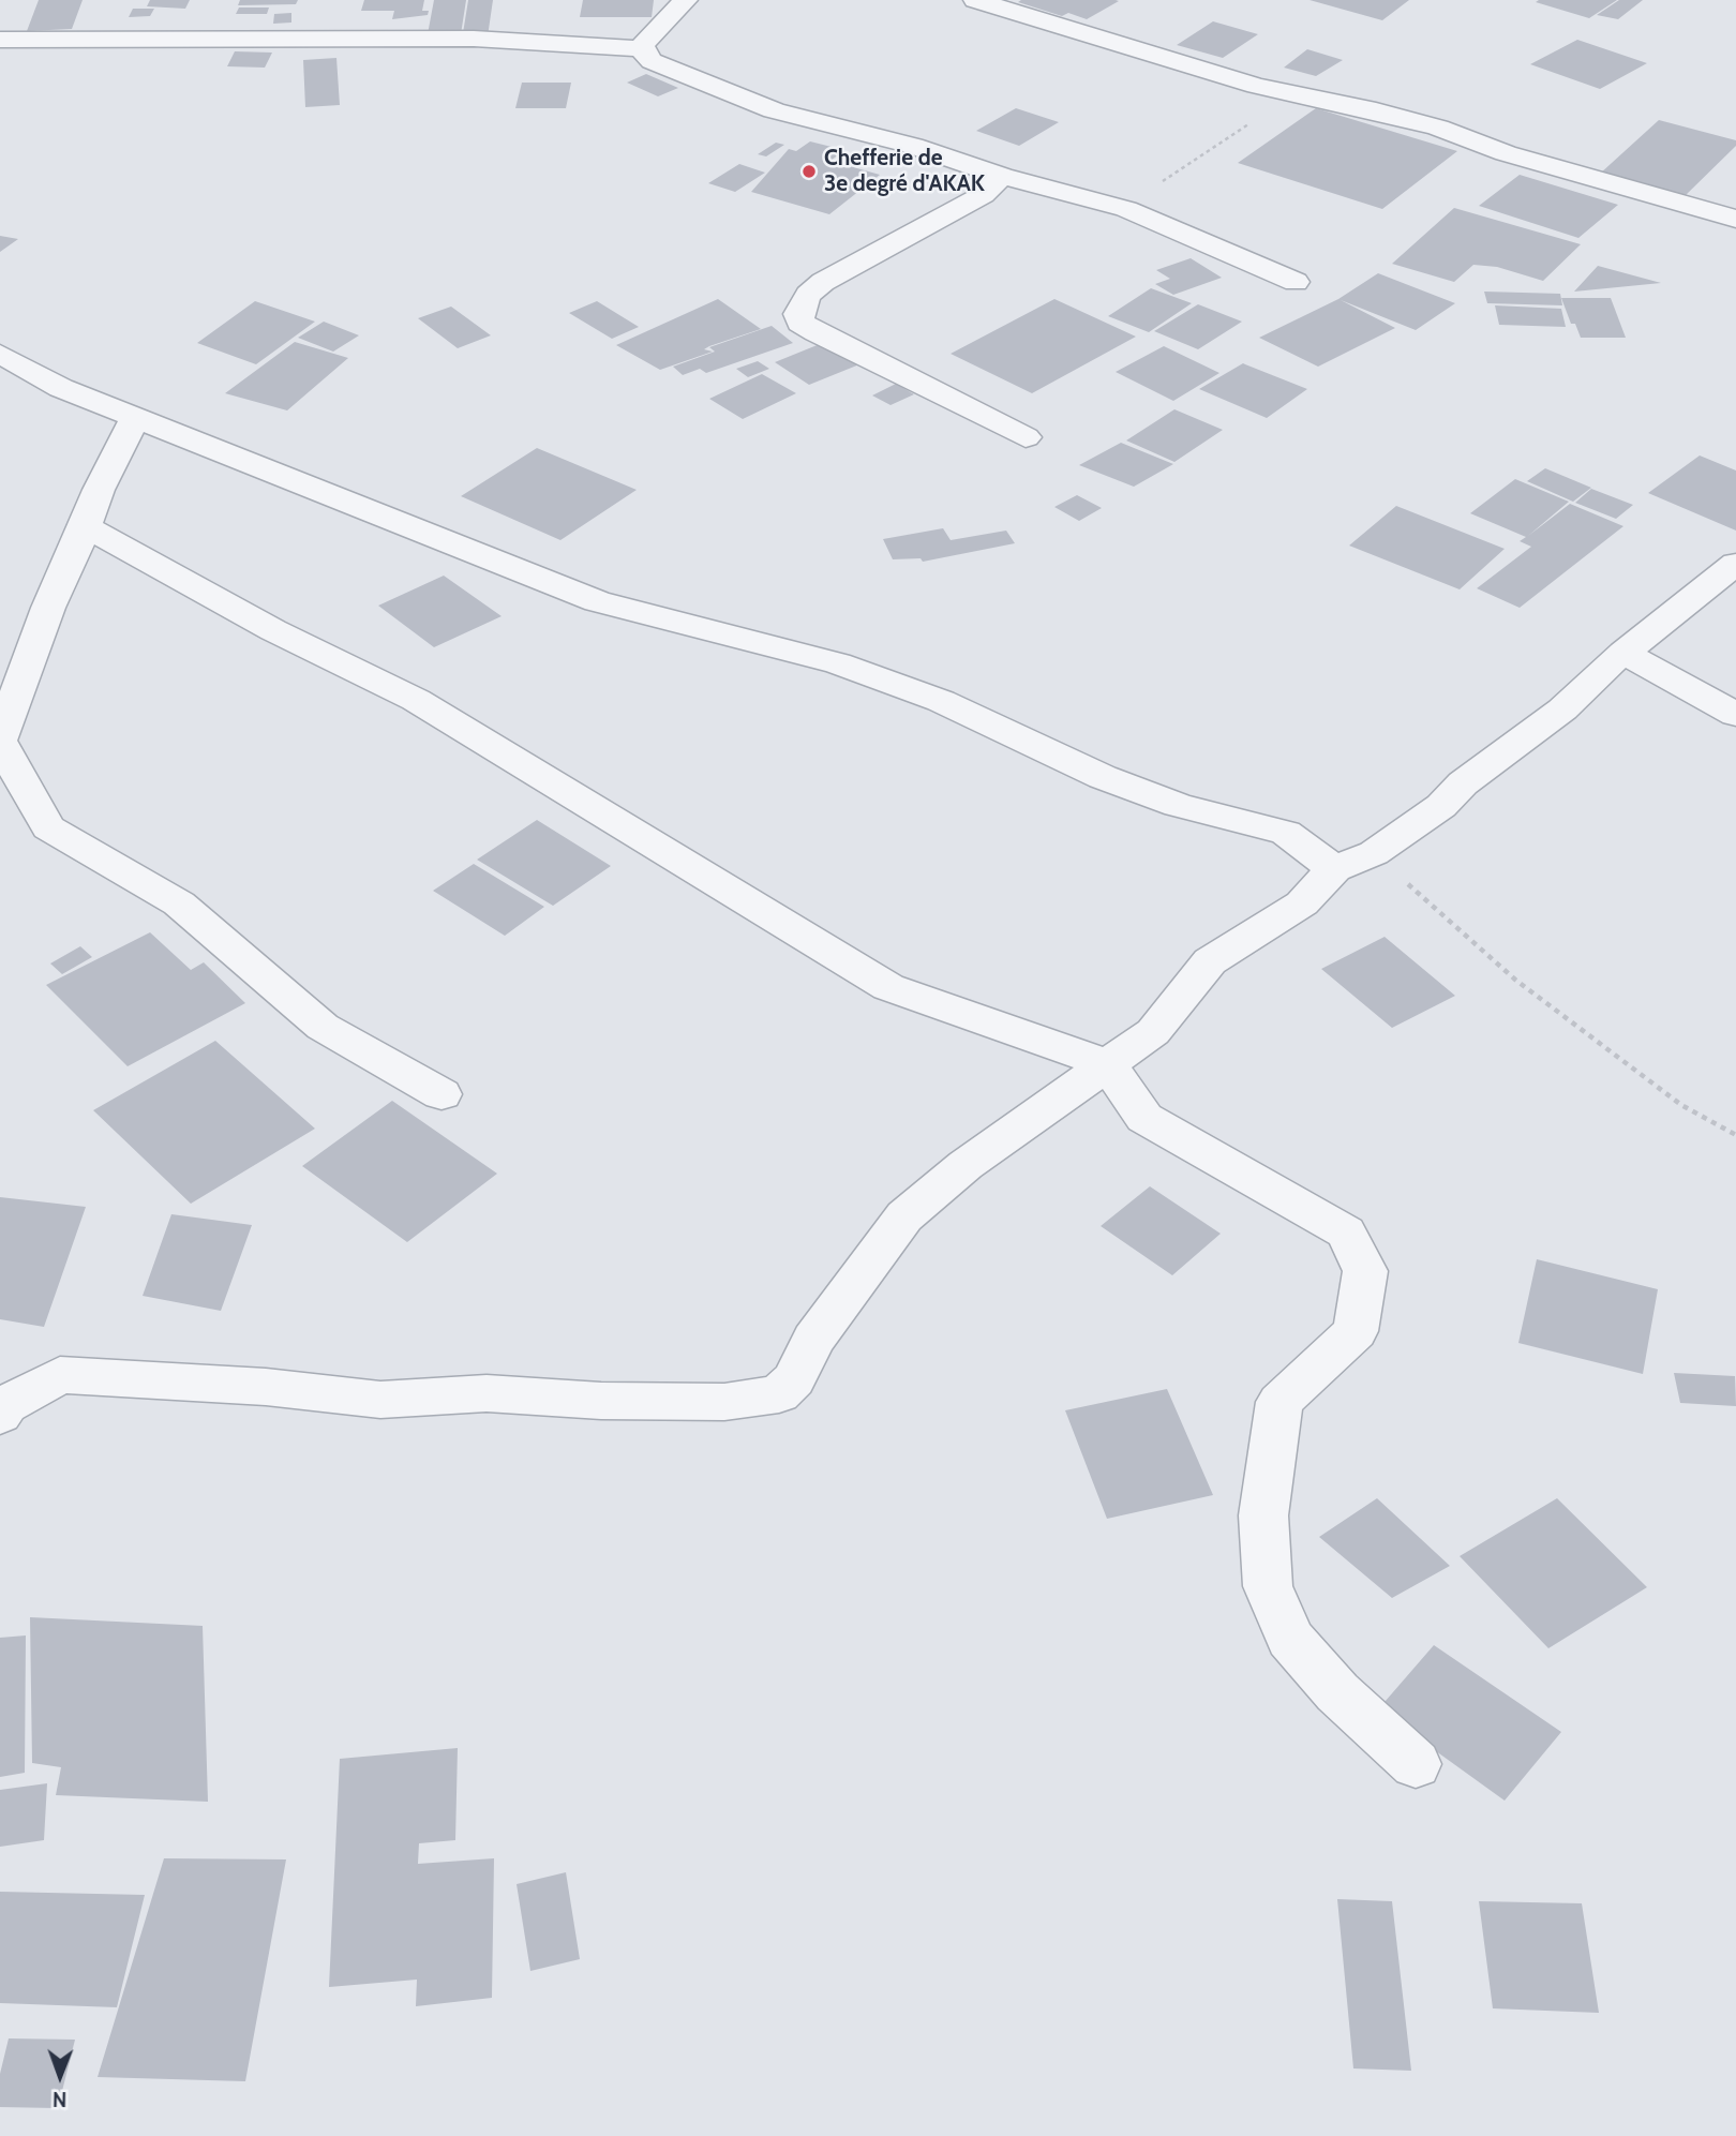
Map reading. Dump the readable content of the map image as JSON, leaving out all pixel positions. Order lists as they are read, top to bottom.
{
  "places": ["Chefferie de 3e degré d'AKAK"],
  "north": "bottom"
}
